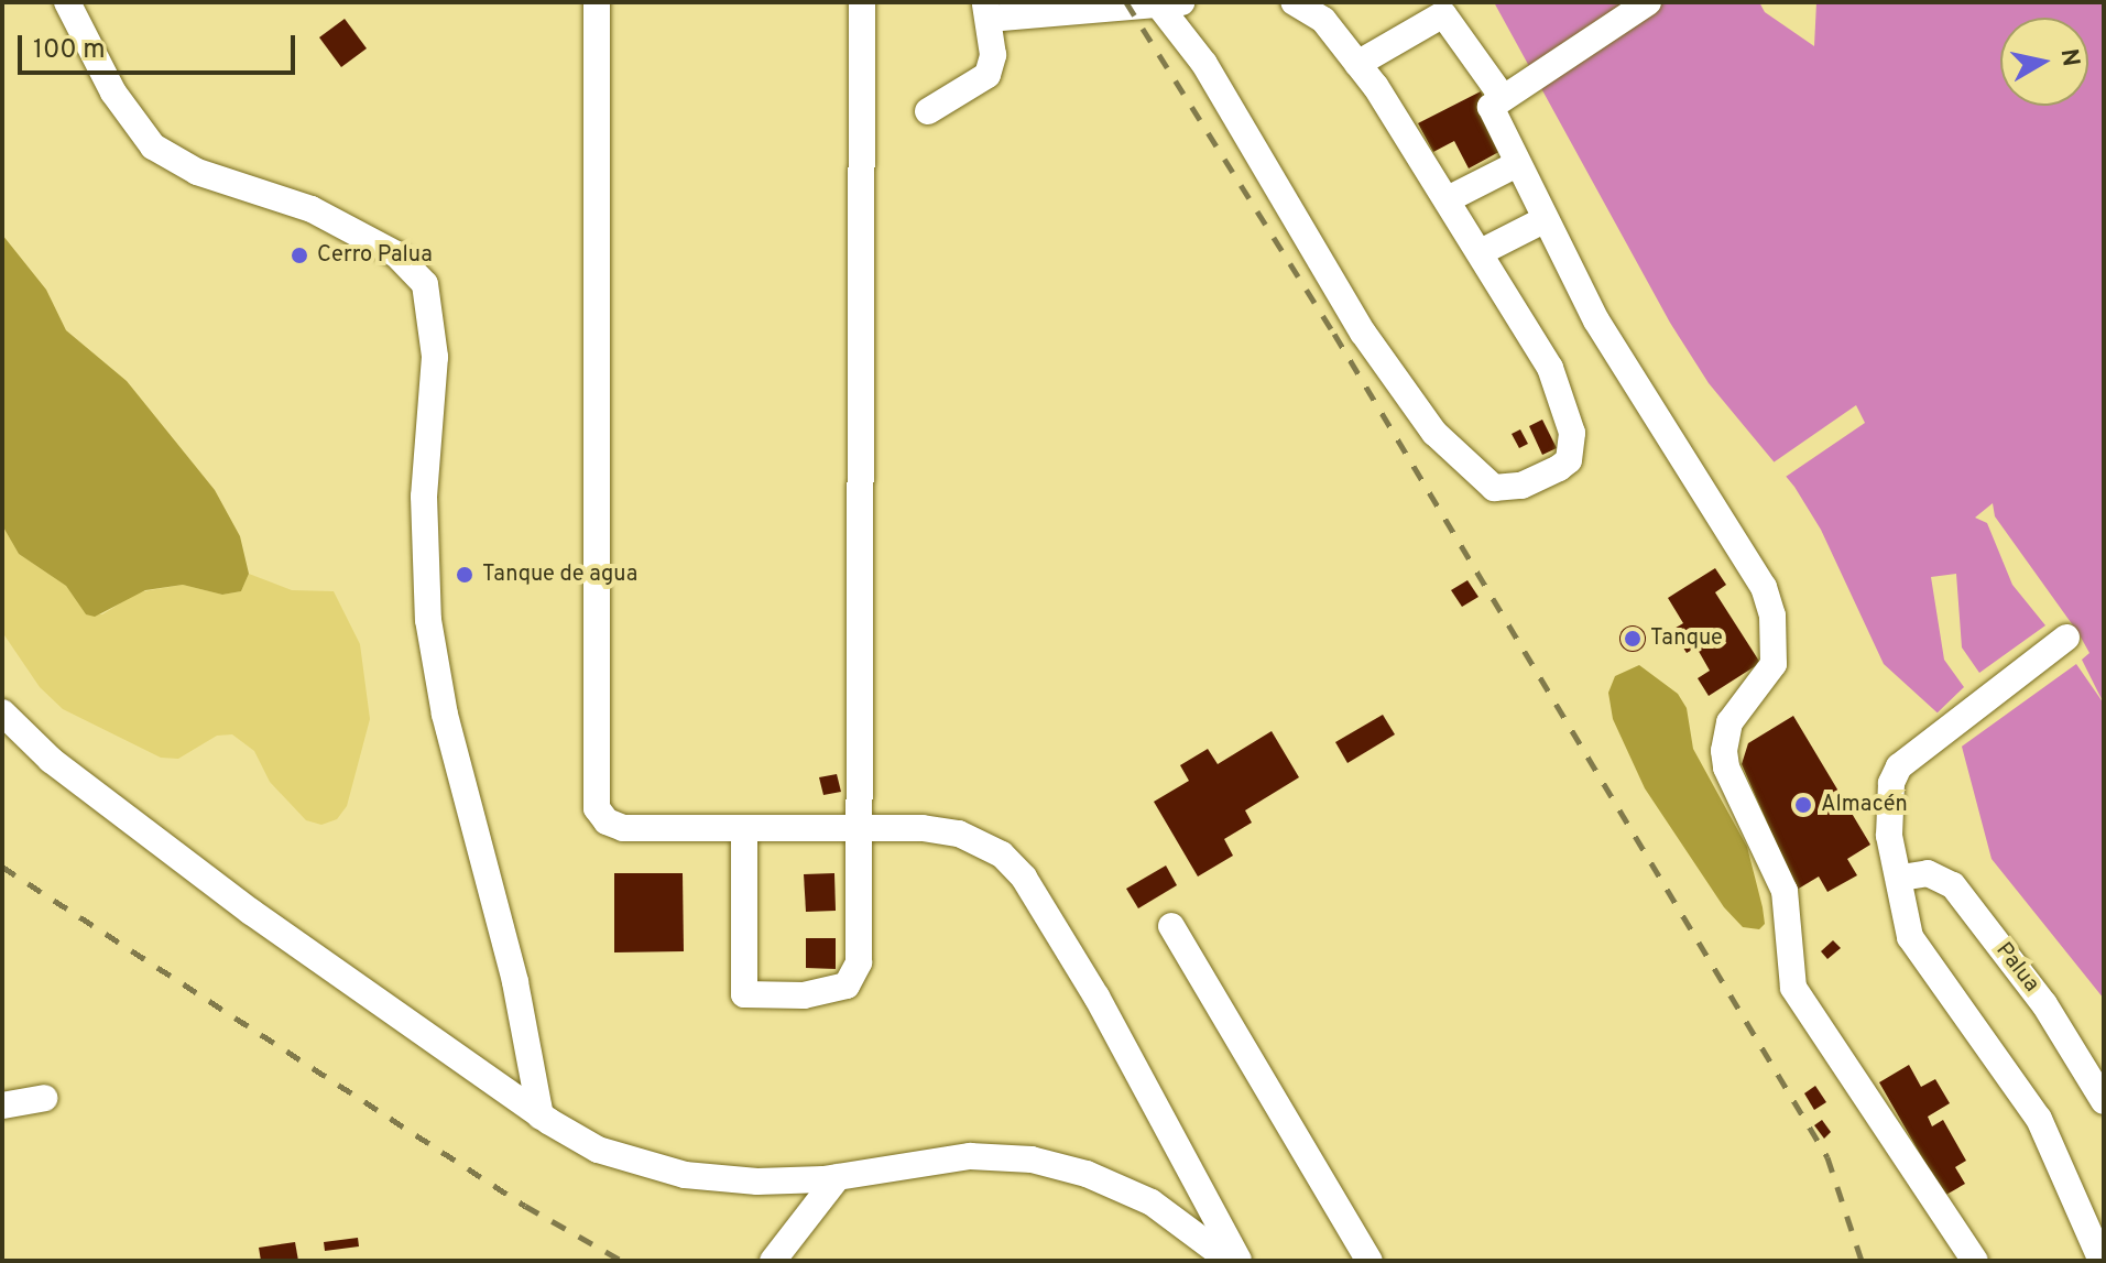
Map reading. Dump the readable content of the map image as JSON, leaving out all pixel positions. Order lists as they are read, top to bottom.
{
  "streets": {
    "street": ["Palua"]
  },
  "places": [
    "Cerro Palua",
    "Tanque de agua",
    "Tanque",
    "Almacén"
  ],
  "scale_bar": "100 m",
  "north": "right"
}
